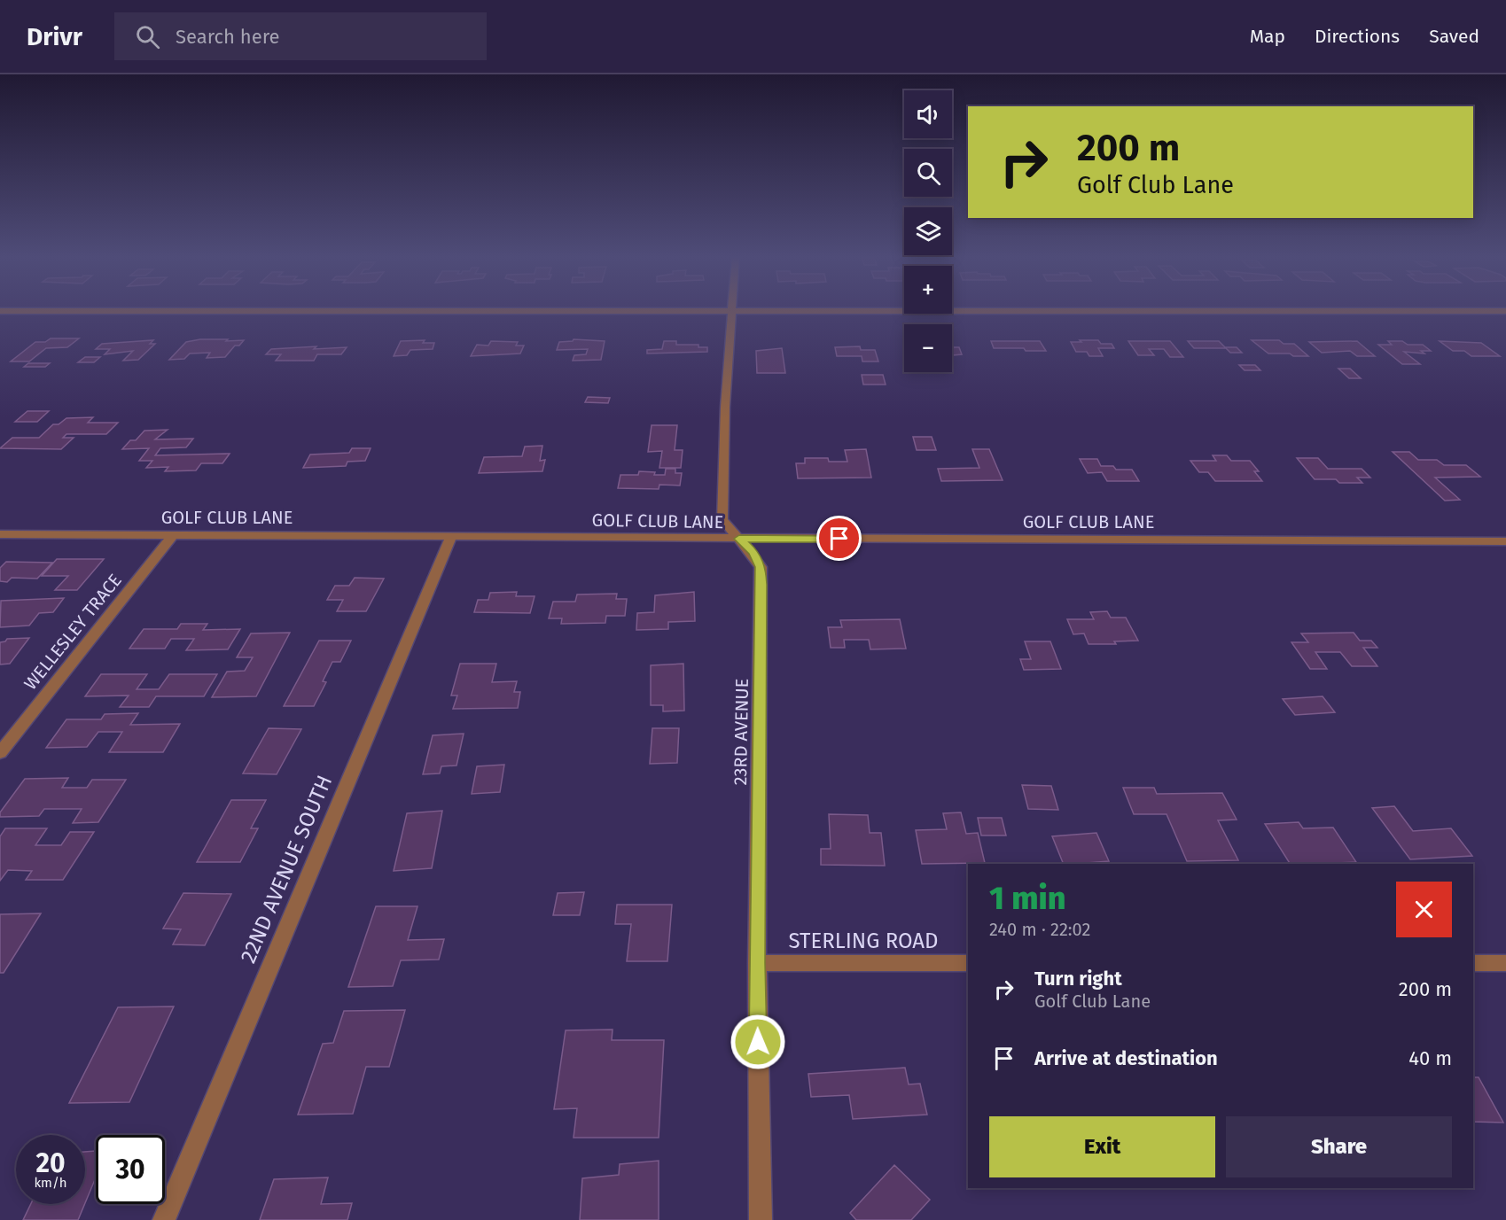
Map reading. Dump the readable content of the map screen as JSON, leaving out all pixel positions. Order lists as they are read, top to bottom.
{
  "streets": {
    "street": [
      "GOLF CLUB LANE",
      "WELLESLEY TRACE",
      "23RD AVENUE",
      "22ND AVENUE SOUTH",
      "STERLING ROAD"
    ]
  },
  "crossings": [
    ["GOLF CLUB LANE", "WELLESLEY TRACE"],
    ["GOLF CLUB LANE", "23RD AVENUE"],
    ["GOLF CLUB LANE", "22ND AVENUE SOUTH"],
    ["23RD AVENUE", "STERLING ROAD"]
  ],
  "page": {
    "header": "Drivr",
    "search": "Search here",
    "nav": ["Map", "Directions", "Saved"],
    "map_buttons": ["+", "−"],
    "turn": ["200 m", "Golf Club Lane"],
    "heading": ["1 min", "240 m · 22:02"],
    "list": [
      {
        "name": "Turn right",
        "note": "Golf Club Lane",
        "value": "200 m"
      },
      {
        "name": "Arrive at destination",
        "value": "40 m"
      }
    ],
    "buttons": ["Exit", "Share"],
    "speed": "20 km/h",
    "limit": "30"
  }
}
